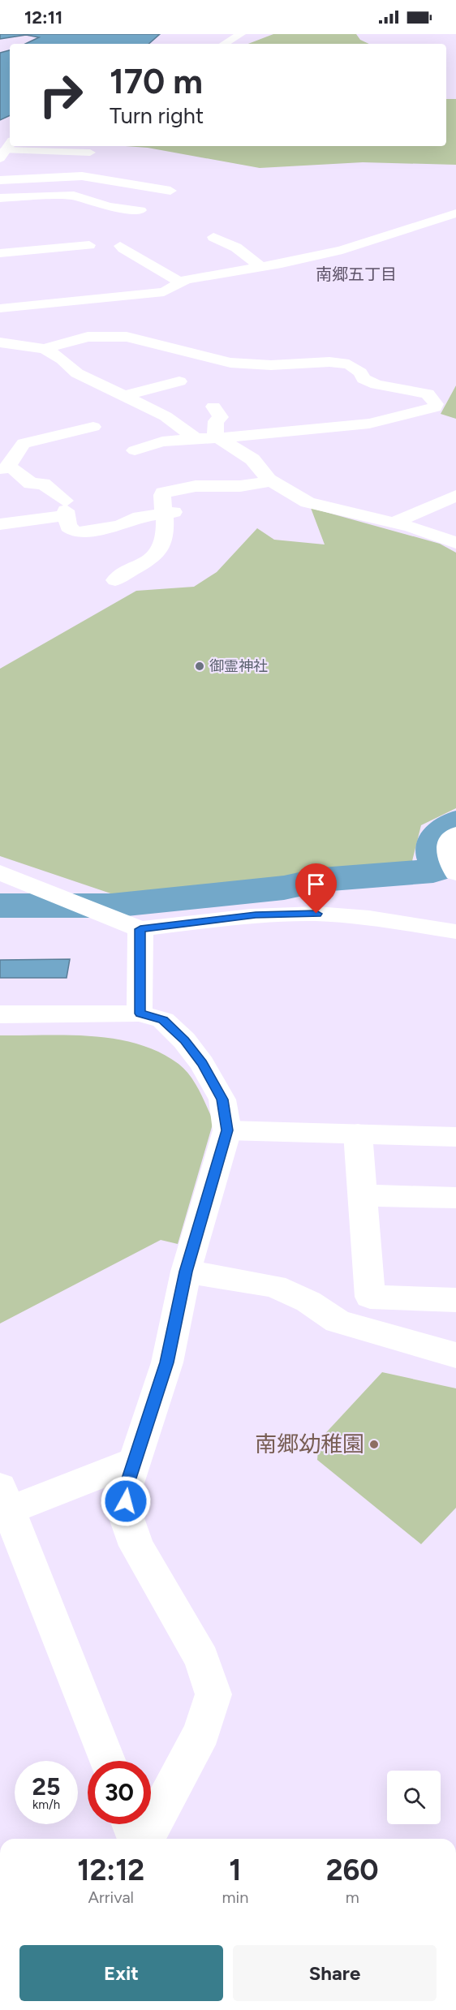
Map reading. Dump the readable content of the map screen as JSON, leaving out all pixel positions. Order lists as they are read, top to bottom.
{
  "districts": ["南郷五丁目"],
  "places": ["御霊神社", "南郷幼稚園"],
  "page": {
    "status": "12:11",
    "turn": ["170 m", "Turn right"],
    "speed": "25 km/h",
    "limit": "30",
    "eta": [
      "12:12",
      "Arrival",
      "1",
      "min",
      "260",
      "m"
    ],
    "buttons": ["Exit", "Share"]
  }
}
